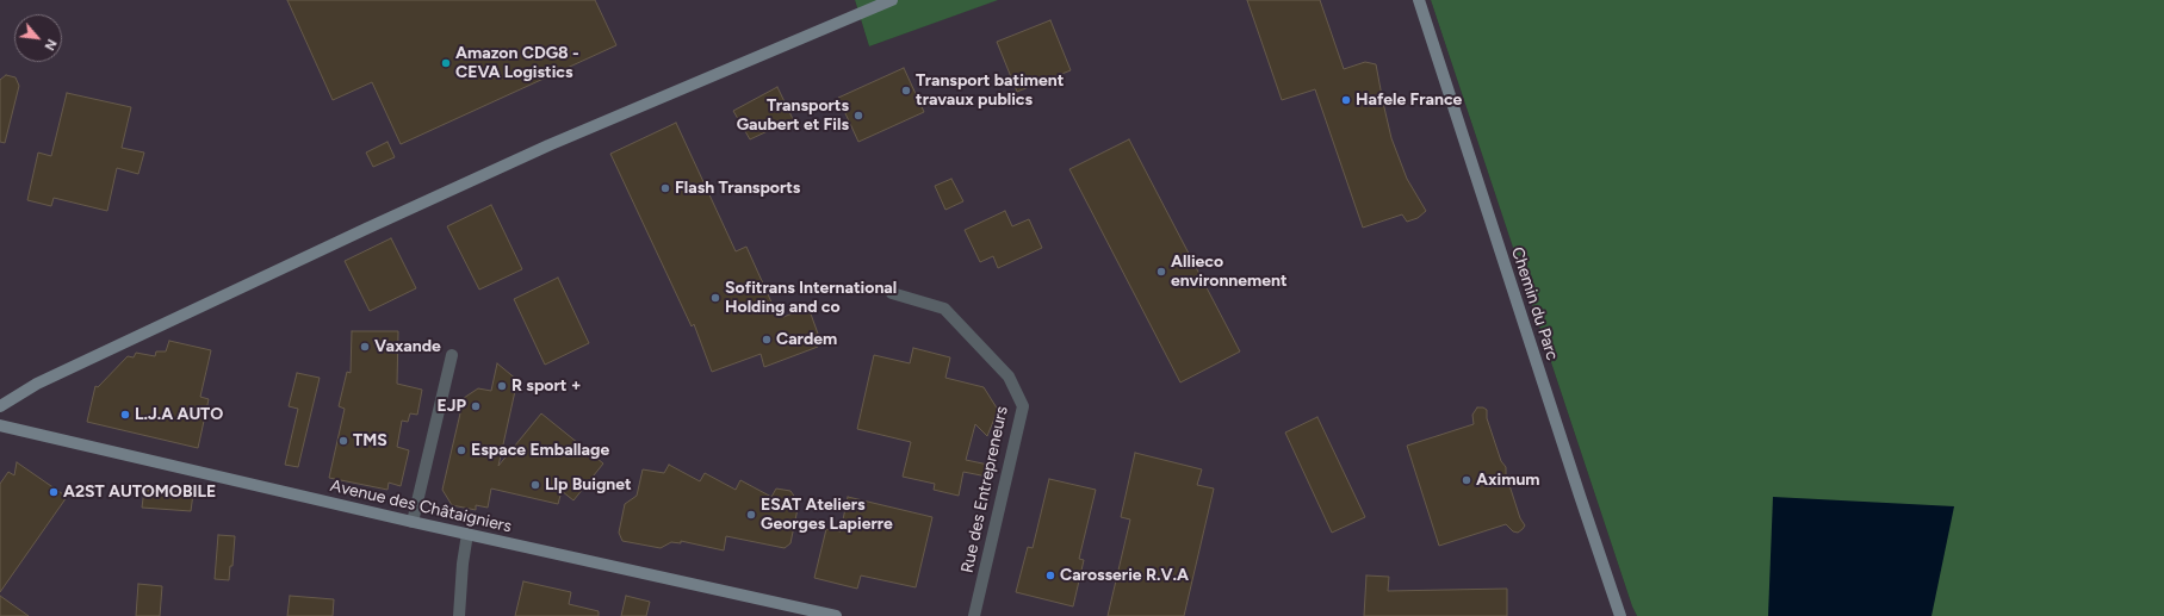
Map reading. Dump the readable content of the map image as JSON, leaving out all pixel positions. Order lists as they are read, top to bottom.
{
  "streets": {
    "street": ["Chemin du Parc", "Rue des Entrepreneurs", "Avenue des Châtaigniers"]
  },
  "places": [
    "Amazon CDG8 - CEVA Logistics",
    "Transport batiment travaux publics",
    "Hafele France",
    "Transports Gaubert et Fils",
    "Flash Transports",
    "Allieco environnement",
    "Sofitrans International Holding and co",
    "Cardem",
    "Vaxande",
    "R sport +",
    "EJP",
    "L.J.A AUTO",
    "TMS",
    "Espace Emballage",
    "Aximum",
    "Llp Buignet",
    "A2ST AUTOMOBILE",
    "ESAT Ateliers Georges Lapierre",
    "Carosserie R.V.A"
  ],
  "north": "bottom right"
}
